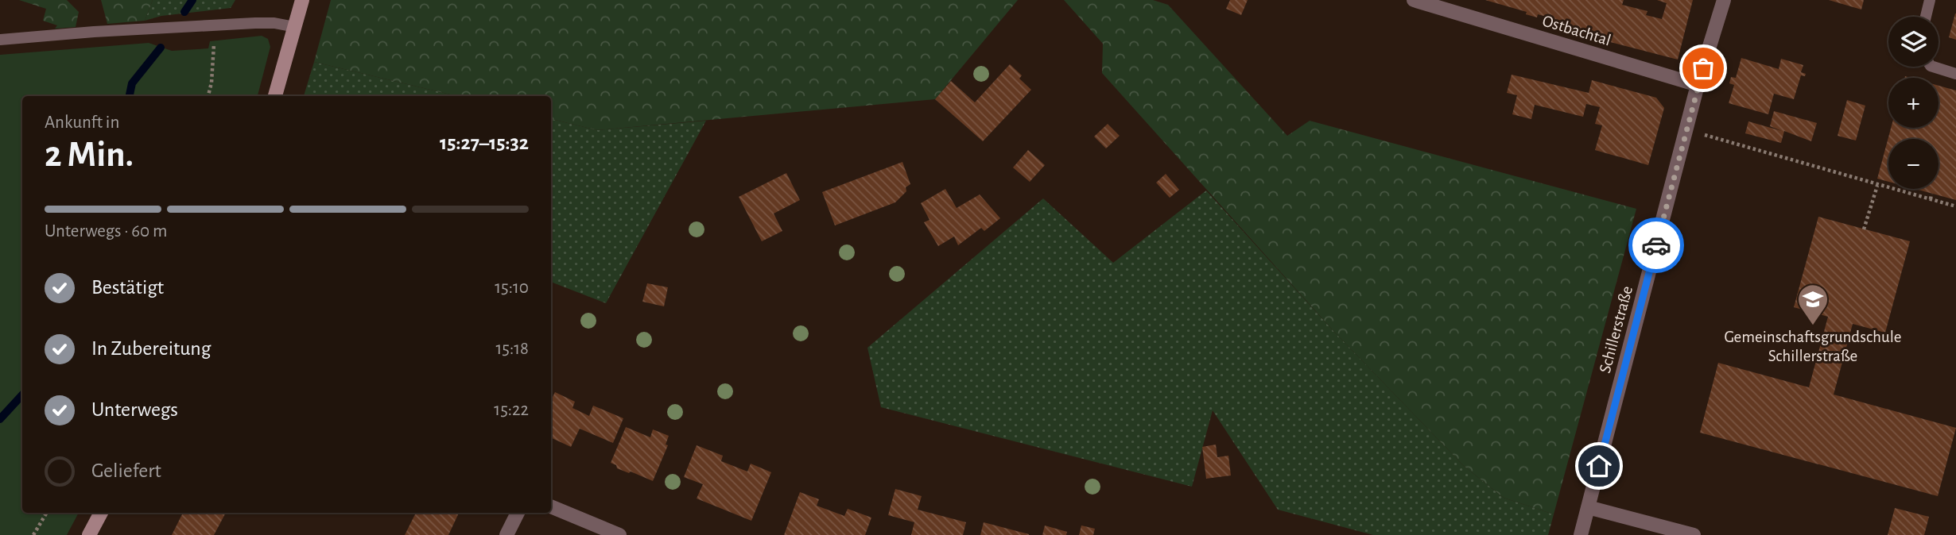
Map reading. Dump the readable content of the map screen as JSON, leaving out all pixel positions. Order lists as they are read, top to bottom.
{
  "streets": {
    "street": ["Ostbachtal", "Schillerstraße"]
  },
  "crossings": [
    ["Ostbachtal", "Schillerstraße"]
  ],
  "places": {
    "school or university": ["Gemeinschaftsgrundschule Schillerstraße"]
  },
  "page": {
    "map_buttons": ["+", "−"],
    "heading": ["2 Min.", "Ankunft in", "15:27–15:32"],
    "bar": "Unterwegs · 60 m",
    "list": [
      ["Bestätigt", "15:10"],
      ["In Zubereitung", "15:18"],
      ["Unterwegs", "15:22"],
      "Geliefert"
    ]
  }
}
